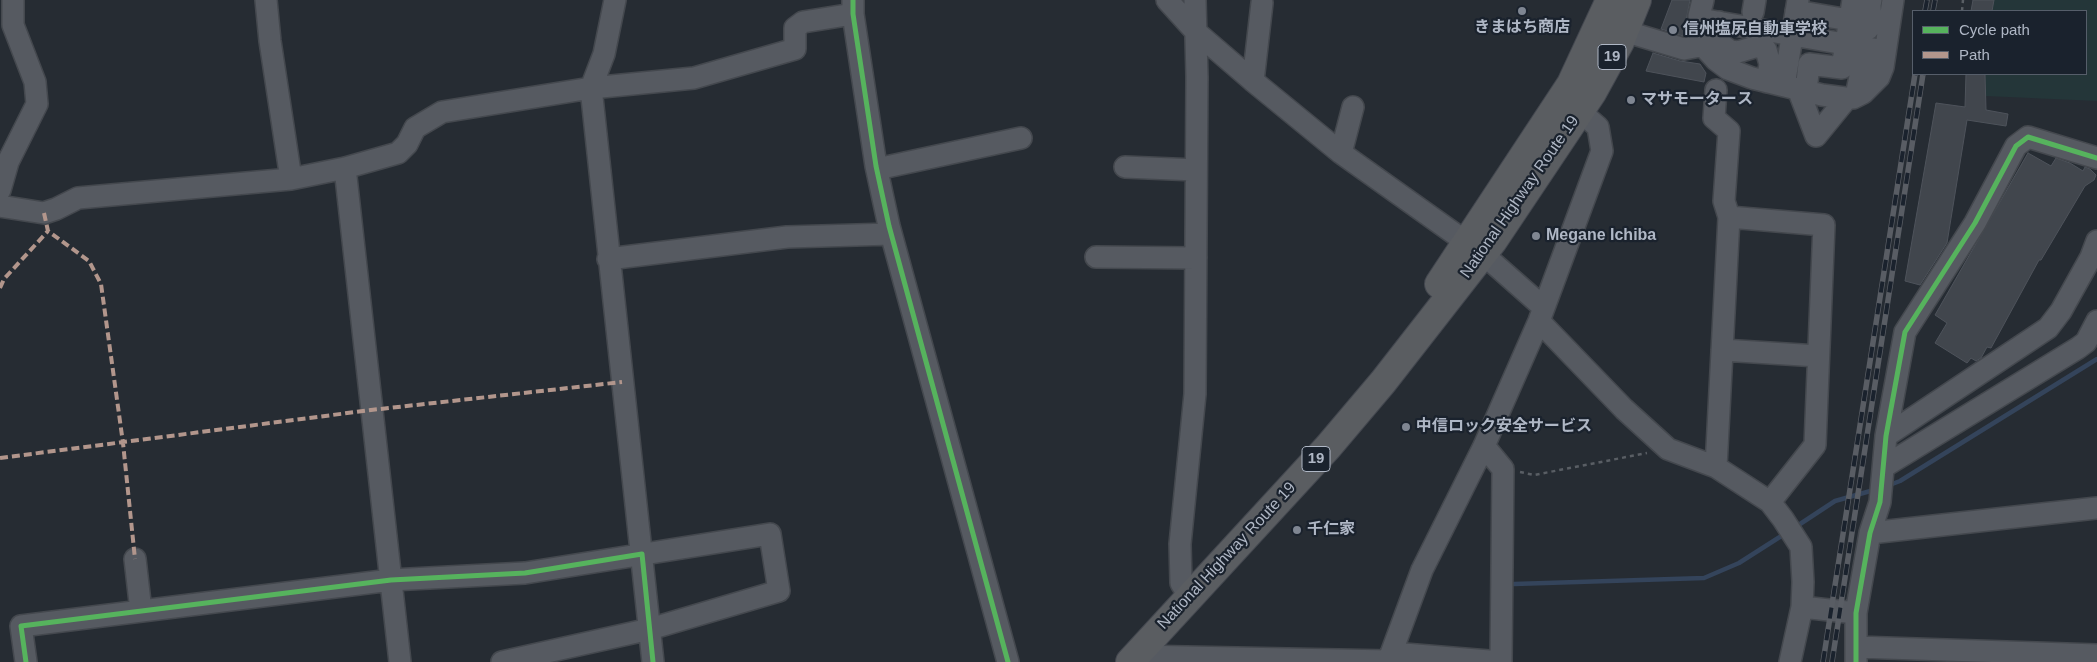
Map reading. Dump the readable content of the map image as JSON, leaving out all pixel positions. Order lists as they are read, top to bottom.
{
  "streets": {
    "highway": ["19", "National Highway Route 19"]
  },
  "places": [
    "きまはち商店",
    "信州塩尻自動車学校",
    "マサモータース",
    "Megane Ichiba",
    "中信ロック安全サービス",
    "千仁家"
  ],
  "legend": ["Cycle path", "Path"]
}
